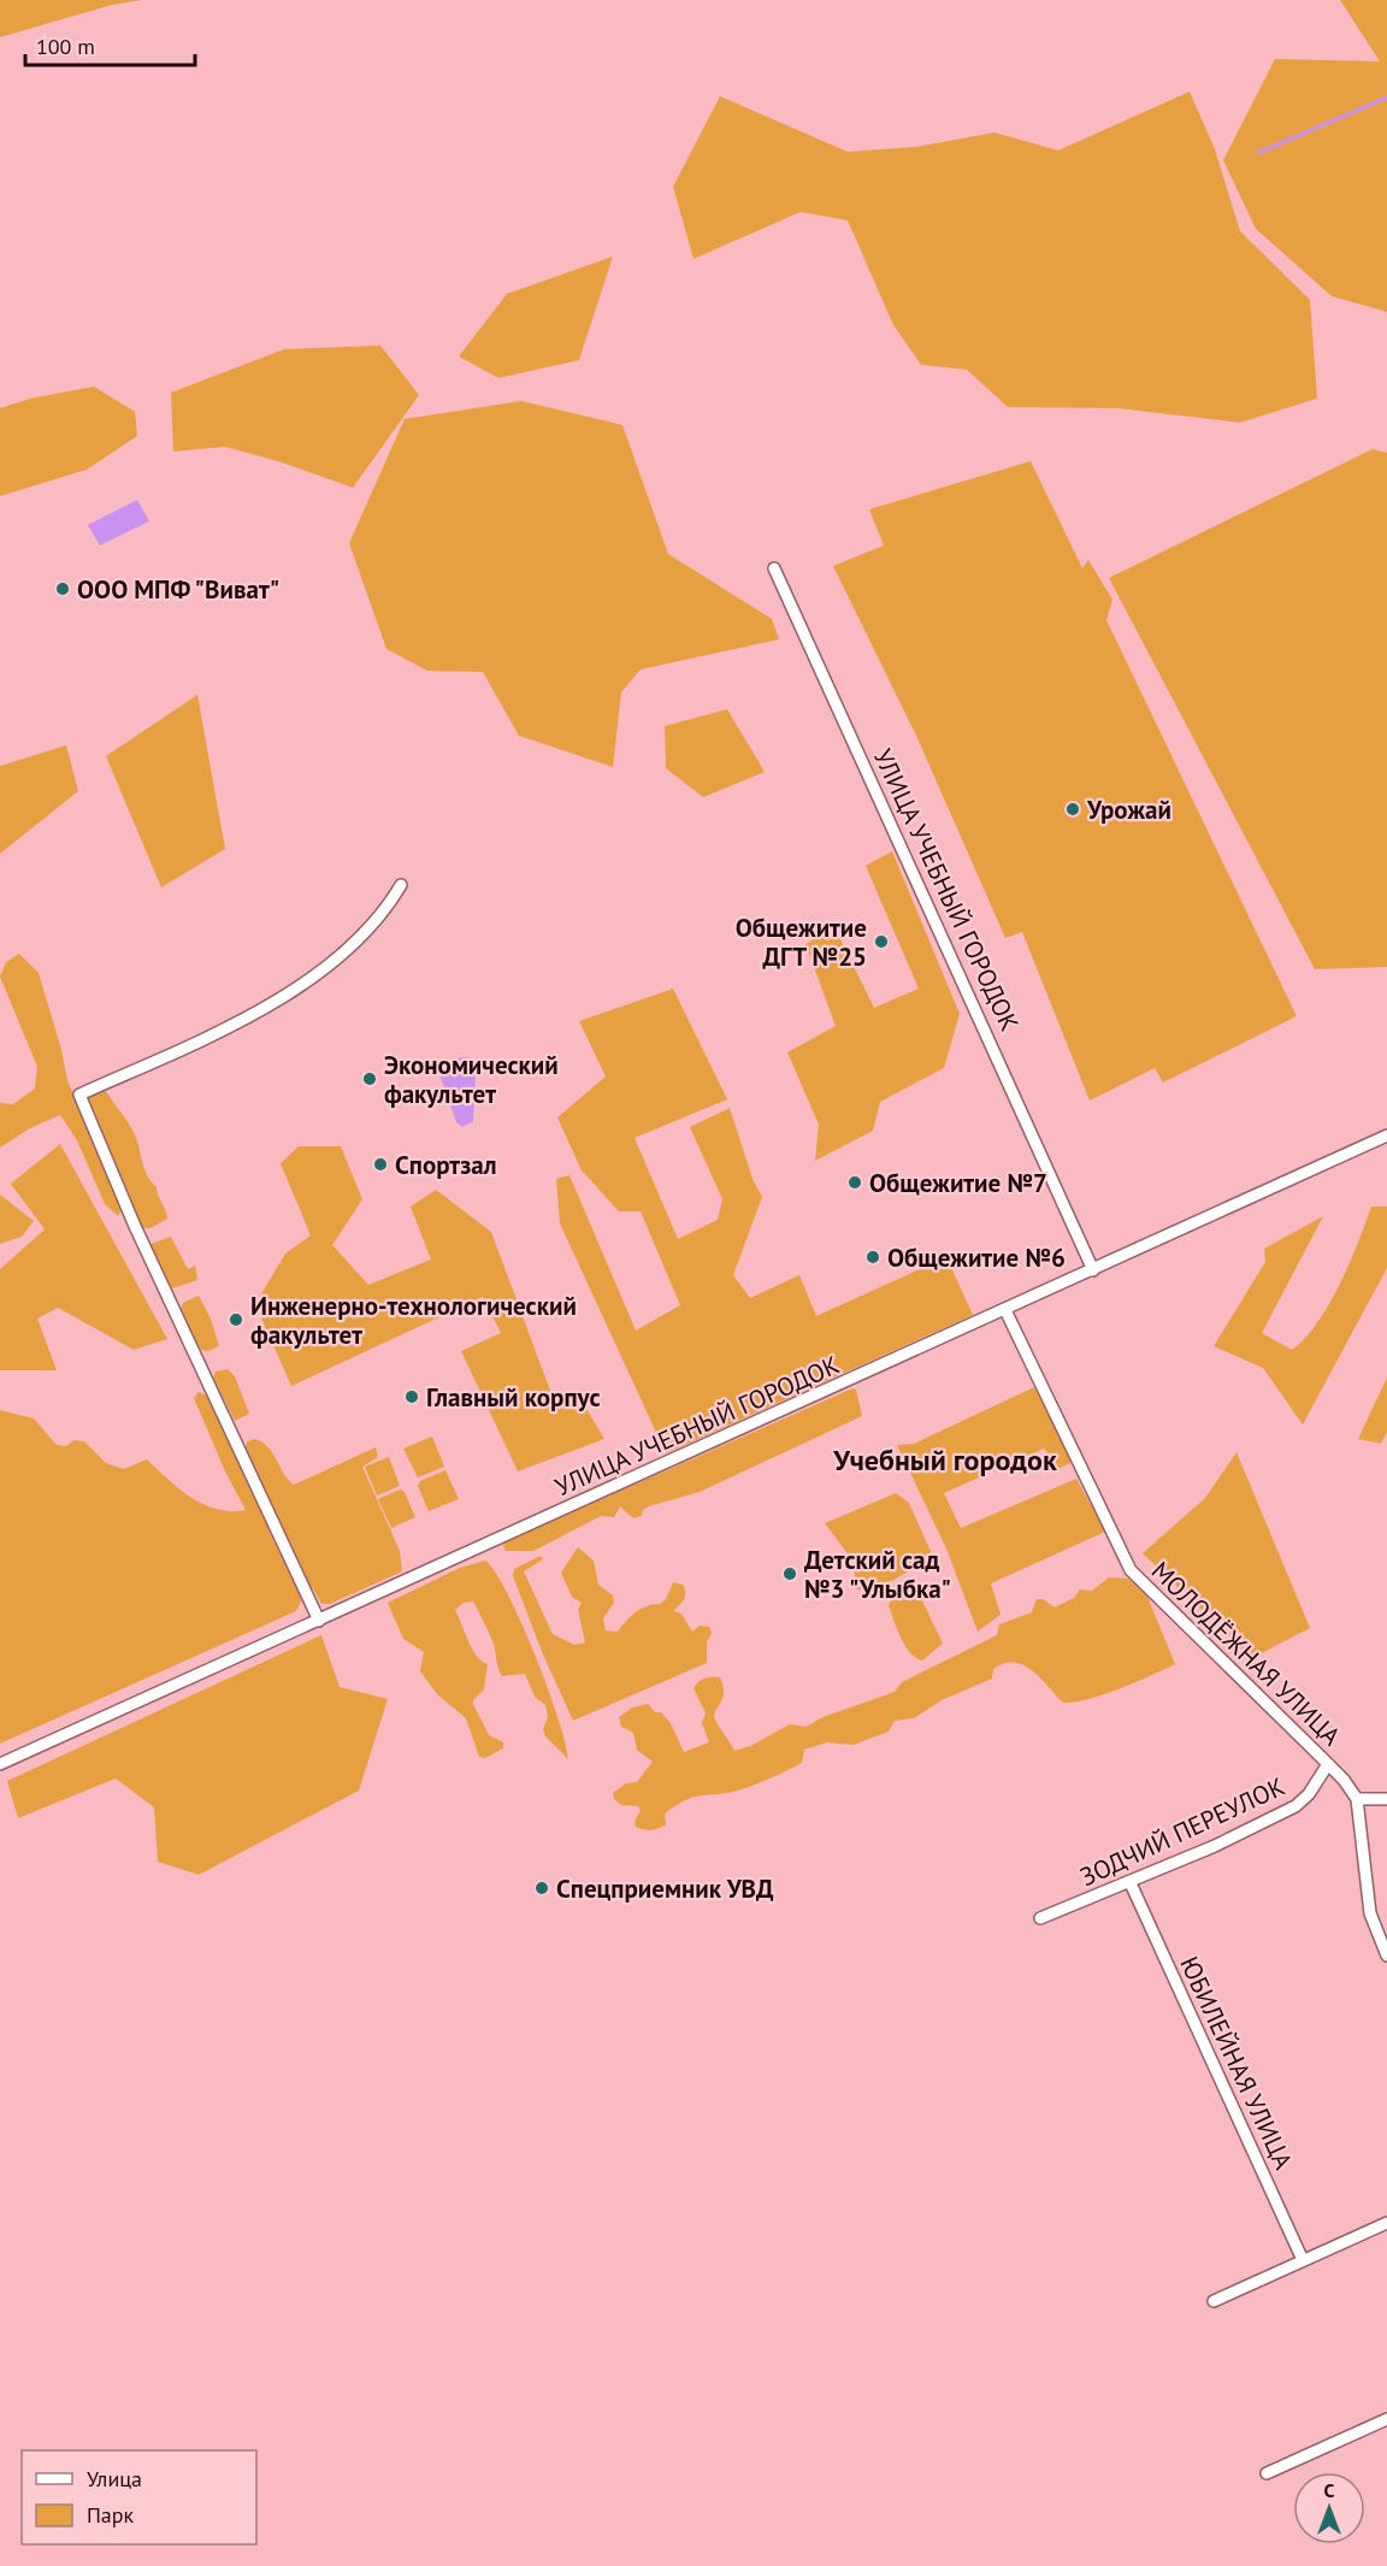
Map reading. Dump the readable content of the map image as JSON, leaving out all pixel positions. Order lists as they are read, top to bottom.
{
  "streets": {
    "street": [
      "УЛИЦА УЧЕБНЫЙ ГОРОДОК",
      "МОЛОДЁЖНАЯ УЛИЦА",
      "ЗОДЧИЙ ПЕРЕУЛОК",
      "ЮБИЛЕЙНАЯ УЛИЦА"
    ]
  },
  "crossings": [
    ["УЛИЦА УЧЕБНЫЙ ГОРОДОК", "МОЛОДЁЖНАЯ УЛИЦА"],
    ["МОЛОДЁЖНАЯ УЛИЦА", "ЗОДЧИЙ ПЕРЕУЛОК"],
    ["ЗОДЧИЙ ПЕРЕУЛОК", "ЮБИЛЕЙНАЯ УЛИЦА"]
  ],
  "districts": ["Учебный городок"],
  "places": [
    "ООО МПФ \"Виват\"",
    "Урожай",
    "Общежитие ДГТ №25",
    "Экономический факультет",
    "Спортзал",
    "Общежитие №7",
    "Общежитие №6",
    "Инженерно-технологический факультет",
    "Главный корпус",
    "Детский сад №3 \"Улыбка\"",
    "Спецприемник УВД"
  ],
  "legend": ["Улица", "Парк"],
  "scale_bar": "100 m",
  "north": "top"
}
